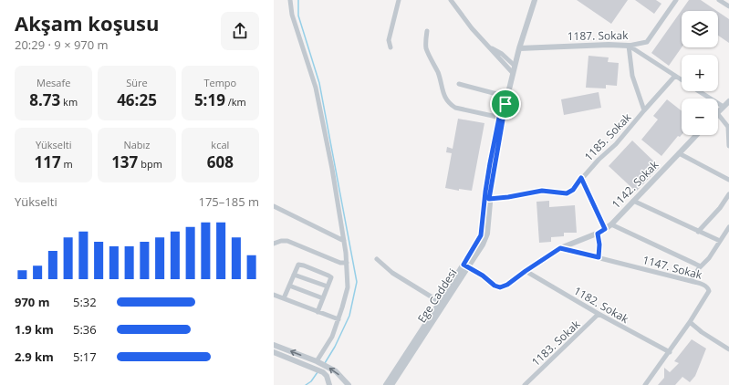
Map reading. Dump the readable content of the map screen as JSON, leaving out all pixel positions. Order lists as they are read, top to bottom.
{
  "streets": {
    "street": [
      "1187. Sokak",
      "1185. Sokak",
      "1142. Sokak",
      "1147. Sokak",
      "Ege Caddesi",
      "1182. Sokak",
      "1183. Sokak"
    ]
  },
  "crossings": [
    ["1187. Sokak", "1185. Sokak"],
    ["1142. Sokak", "1147. Sokak"],
    ["1142. Sokak", "Ege Caddesi"],
    ["1142. Sokak", "1182. Sokak"],
    ["1147. Sokak", "1182. Sokak"],
    ["1182. Sokak", "1183. Sokak"]
  ],
  "page": {
    "heading": ["Akşam koşusu", "20:29 · 9 × 970 m"],
    "map_buttons": ["+", "−"],
    "stats": [
      ["Mesafe", "8.73 km"],
      ["Süre", "46:25"],
      ["Tempo", "5:19 /km"],
      ["Yükselti", "117 m"],
      ["Nabız", "137 bpm"],
      ["kcal", "608"]
    ],
    "chart": ["Yükselti", "175–185 m"],
    "list": [
      {
        "name": "970 m",
        "note": "5:32"
      },
      {
        "name": "1.9 km",
        "note": "5:36"
      },
      {
        "name": "2.9 km",
        "note": "5:17"
      }
    ]
  }
}
